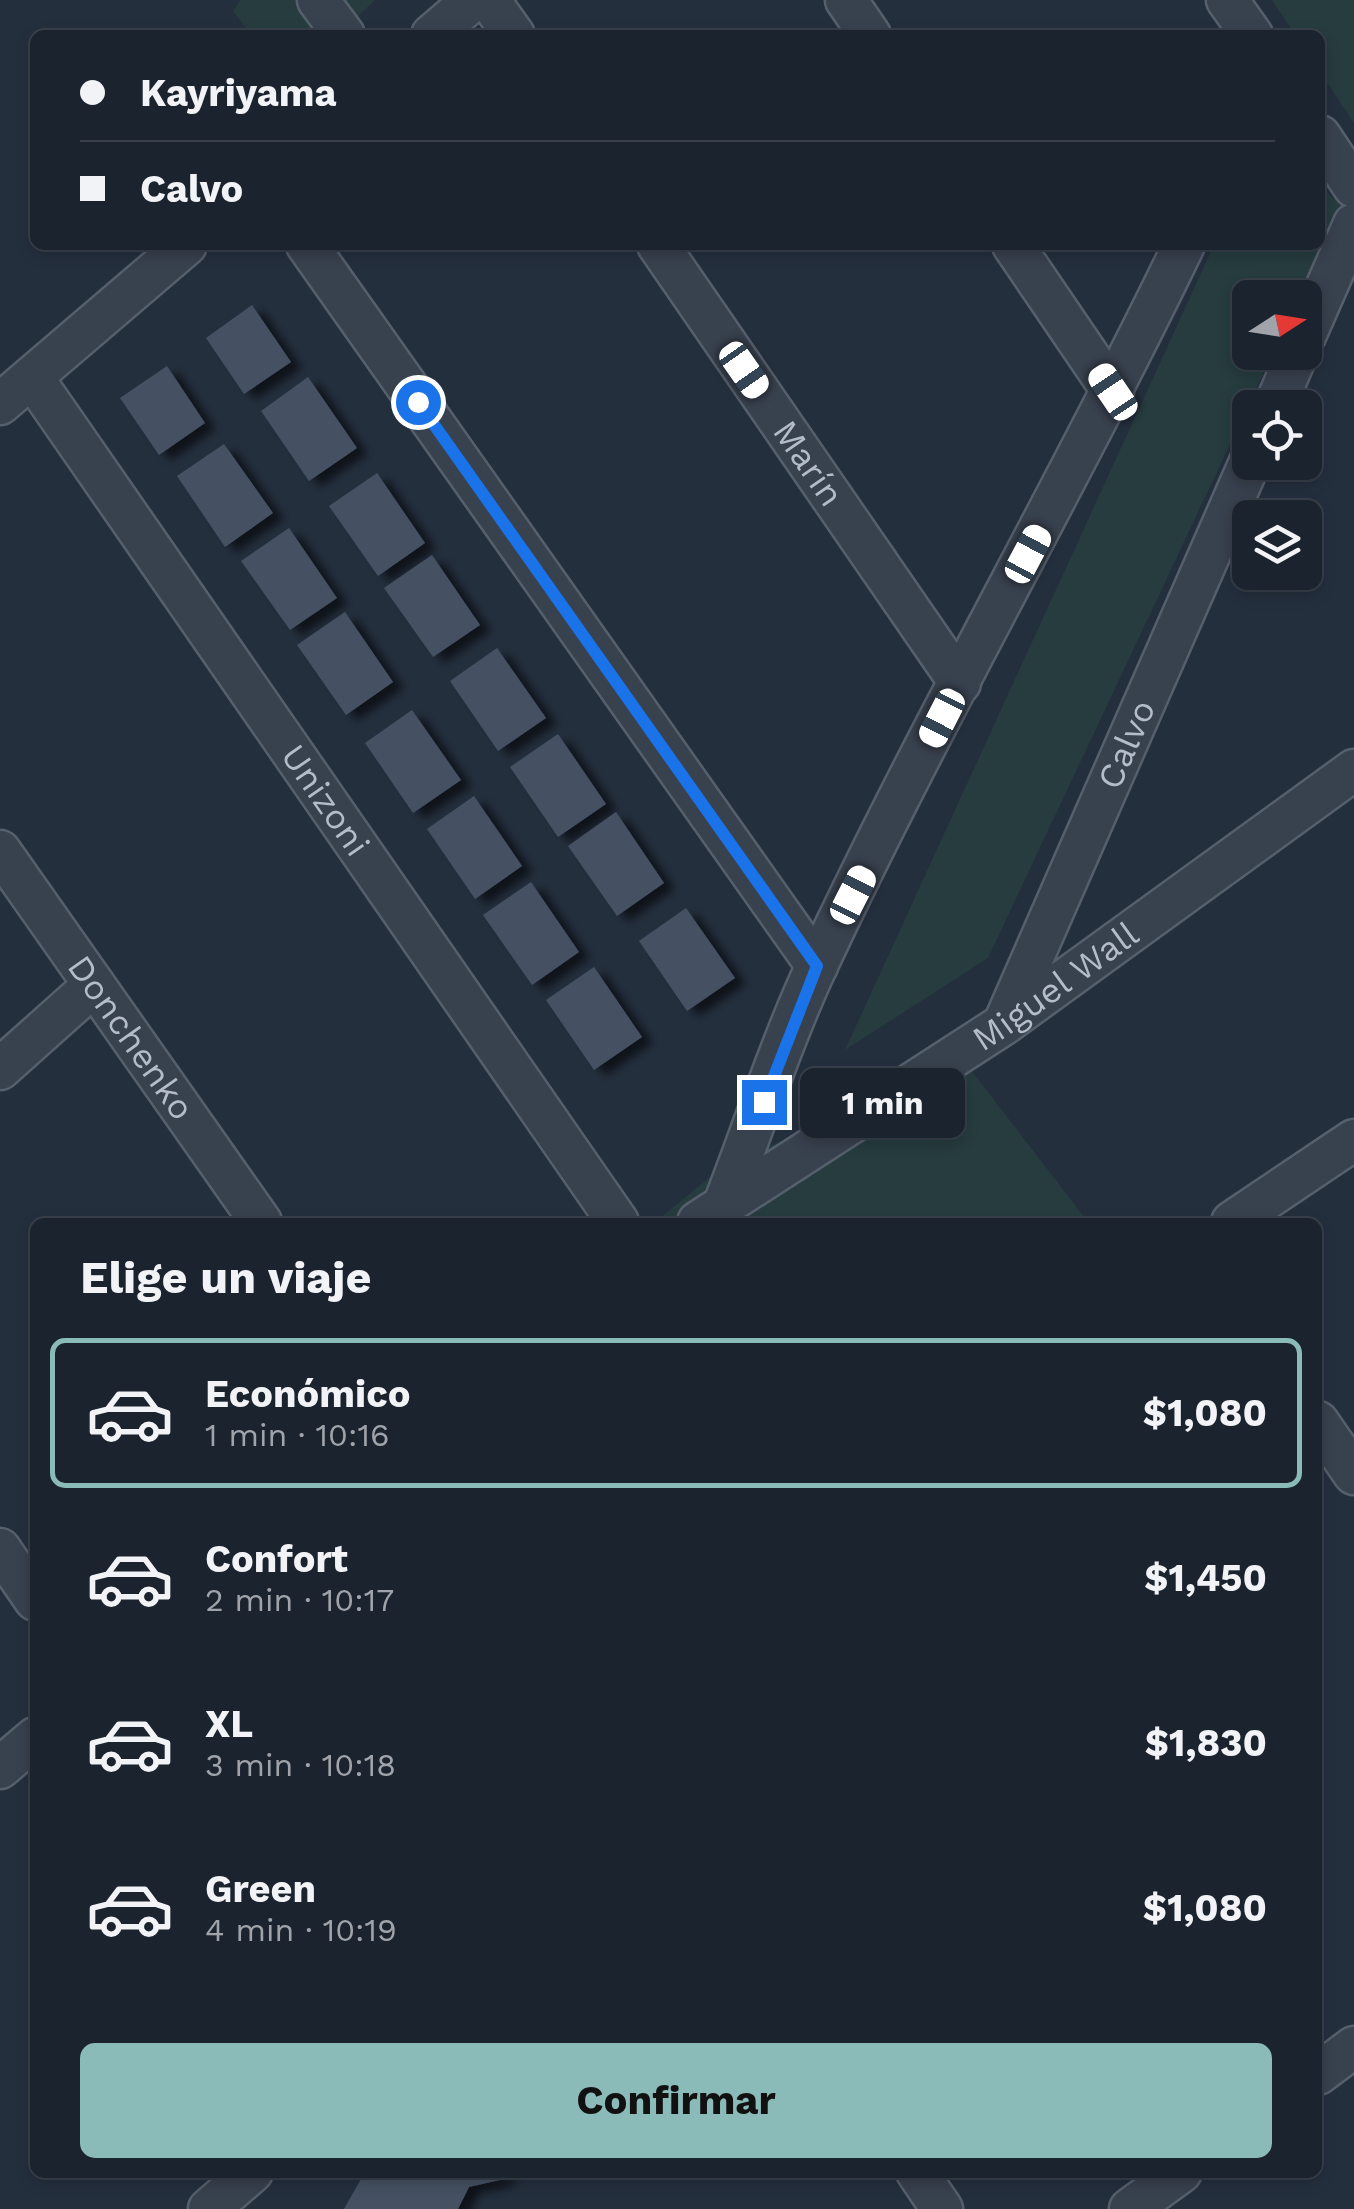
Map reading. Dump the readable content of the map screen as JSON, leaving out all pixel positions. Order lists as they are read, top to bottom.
{
  "streets": {
    "street": [
      "Marín",
      "Calvo",
      "Unizoni",
      "Miguel Wall",
      "Donchenko"
    ]
  },
  "crossings": [
    ["Calvo", "Miguel Wall"]
  ],
  "north": "right",
  "page": {
    "banner": ["Kayriyama", "Calvo"],
    "bubble": "1 min",
    "heading": "Elige un viaje",
    "list": [
      {
        "name": "Económico",
        "note": "1 min · 10:16",
        "value": "$1,080"
      },
      {
        "name": "Confort",
        "note": "2 min · 10:17",
        "value": "$1,450"
      },
      {
        "name": "XL",
        "note": "3 min · 10:18",
        "value": "$1,830"
      },
      {
        "name": "Green",
        "note": "4 min · 10:19",
        "value": "$1,080"
      }
    ],
    "buttons": "Confirmar"
  }
}
